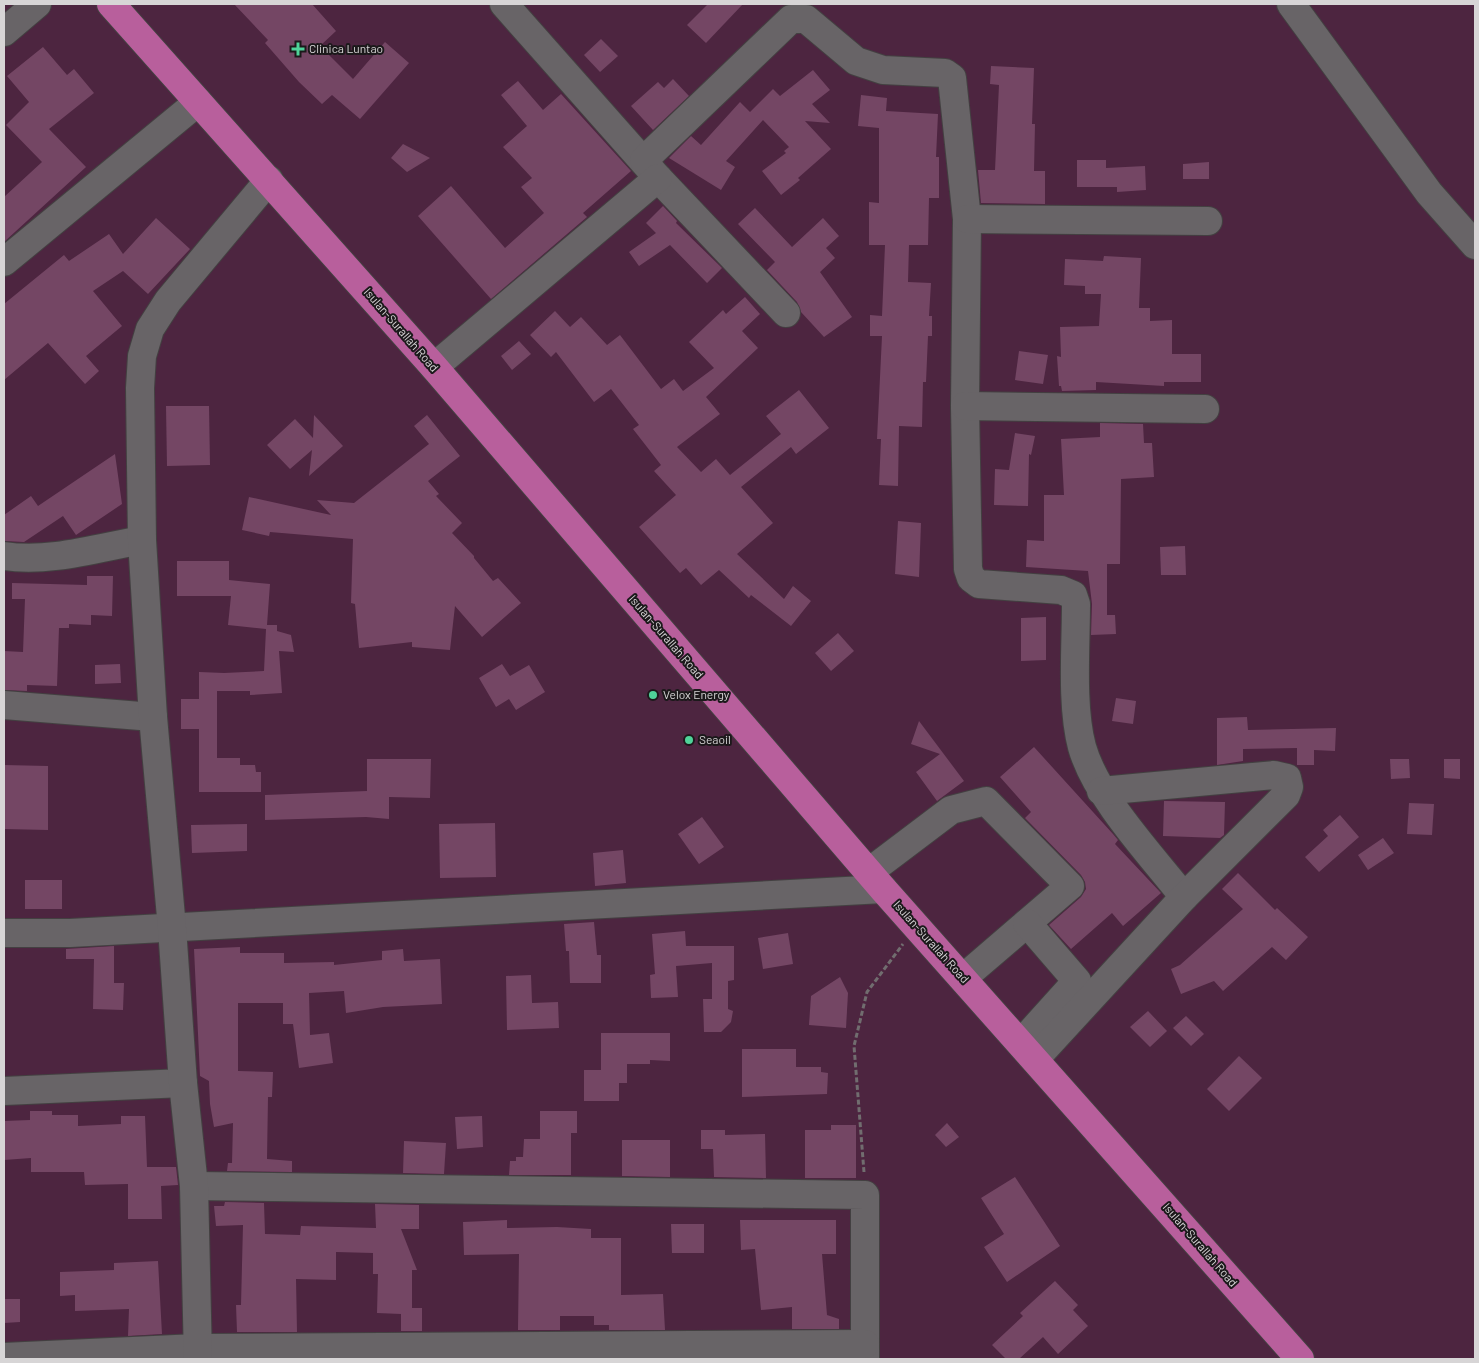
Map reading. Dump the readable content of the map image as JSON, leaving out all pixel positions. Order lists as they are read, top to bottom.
{
  "streets": {
    "highway": ["Isulan-Surallah Road"]
  },
  "places": {
    "health": ["Clinica Luntao"],
    "other": ["Velox Energy", "Seaoil"]
  }
}
